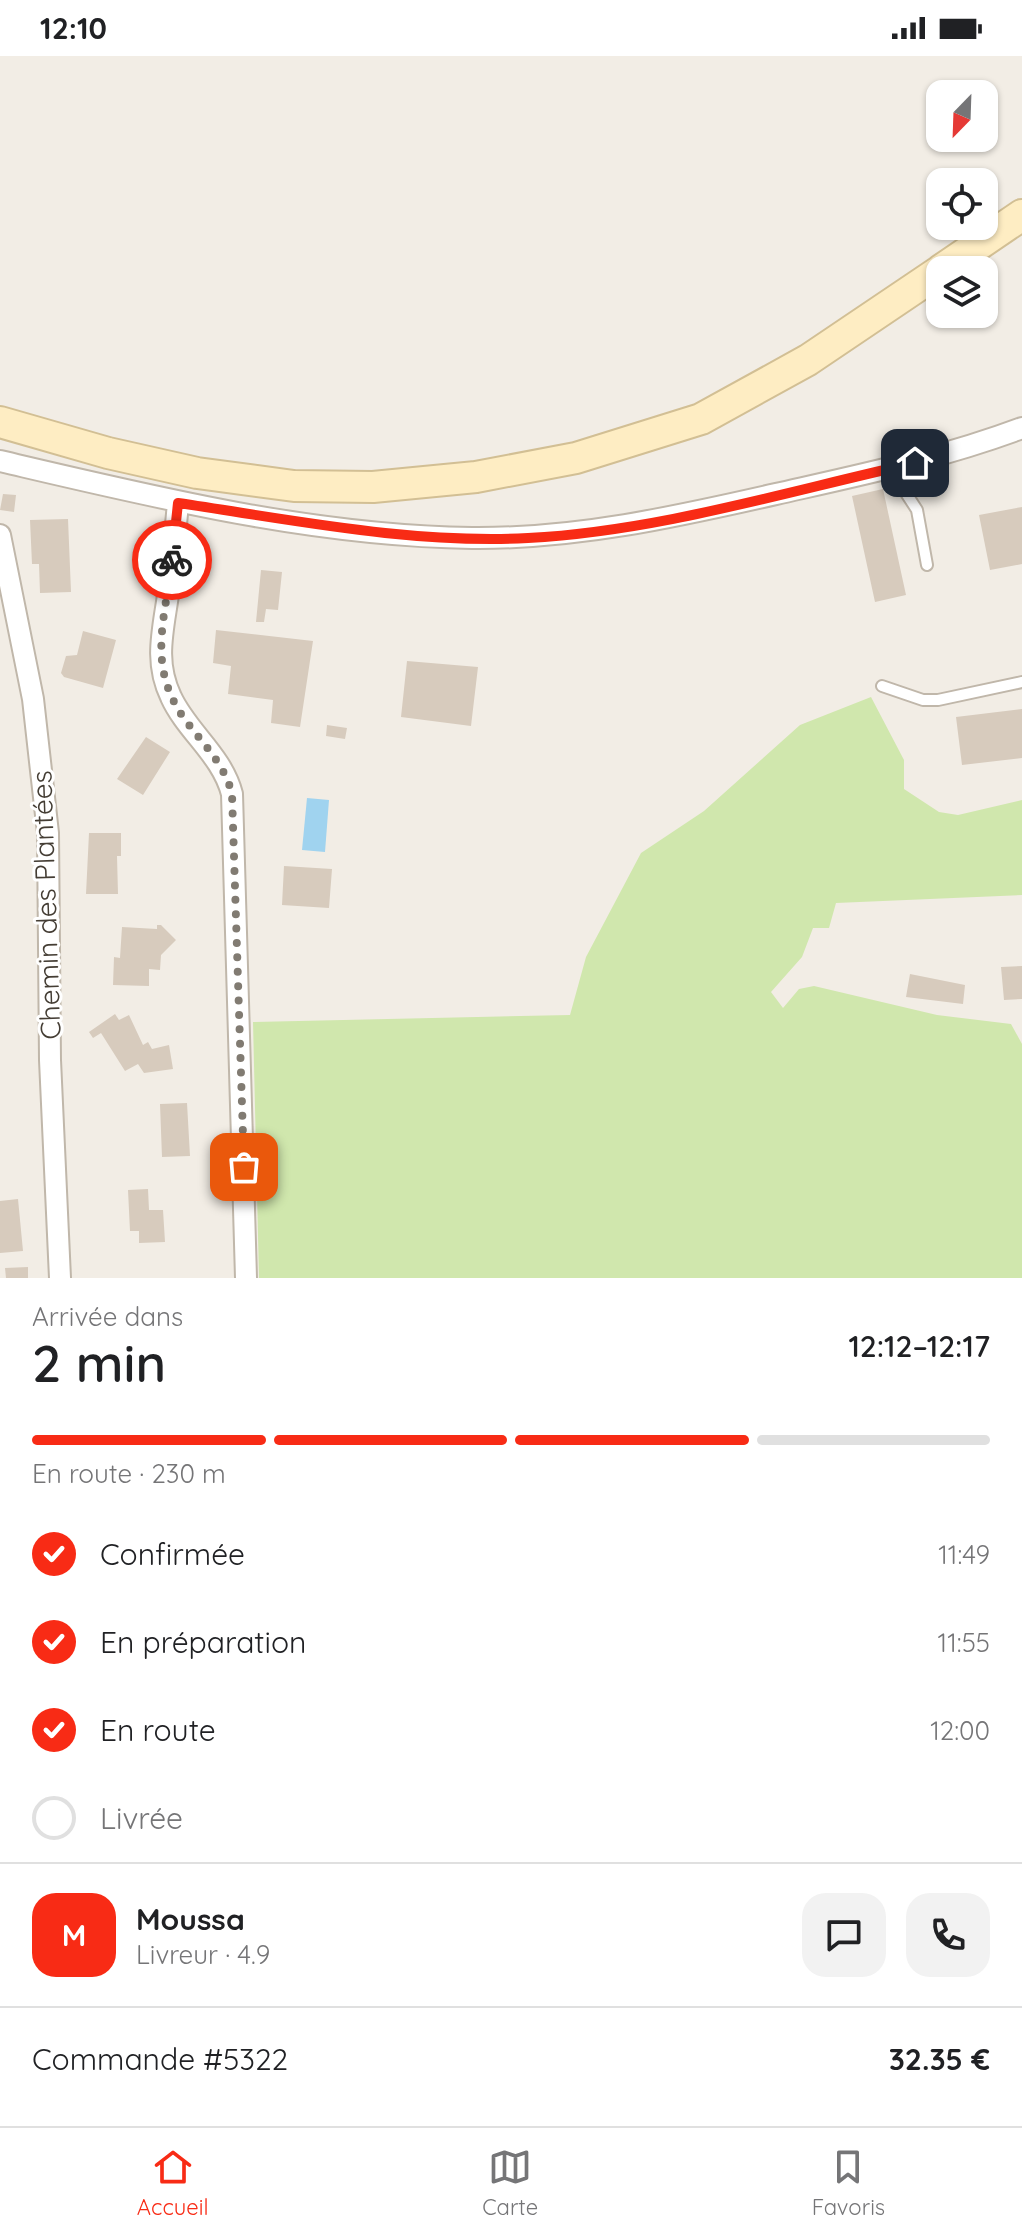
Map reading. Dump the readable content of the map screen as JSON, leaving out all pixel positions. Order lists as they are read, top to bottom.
{
  "streets": {
    "street": ["Chemin des Plantées"]
  },
  "north": "bottom left",
  "page": {
    "status": "12:10",
    "heading": ["2 min", "Arrivée dans", "12:12–12:17"],
    "panel": [
      "Moussa",
      "Livreur · 4.9",
      "Commande #5322",
      "32.35 €"
    ],
    "bar": "En route · 230 m",
    "list": [
      ["Confirmée", "11:49"],
      ["En préparation", "11:55"],
      ["En route", "12:00"],
      "Livrée"
    ],
    "round": "M",
    "tabs": ["Accueil", "Carte", "Favoris"]
  }
}
